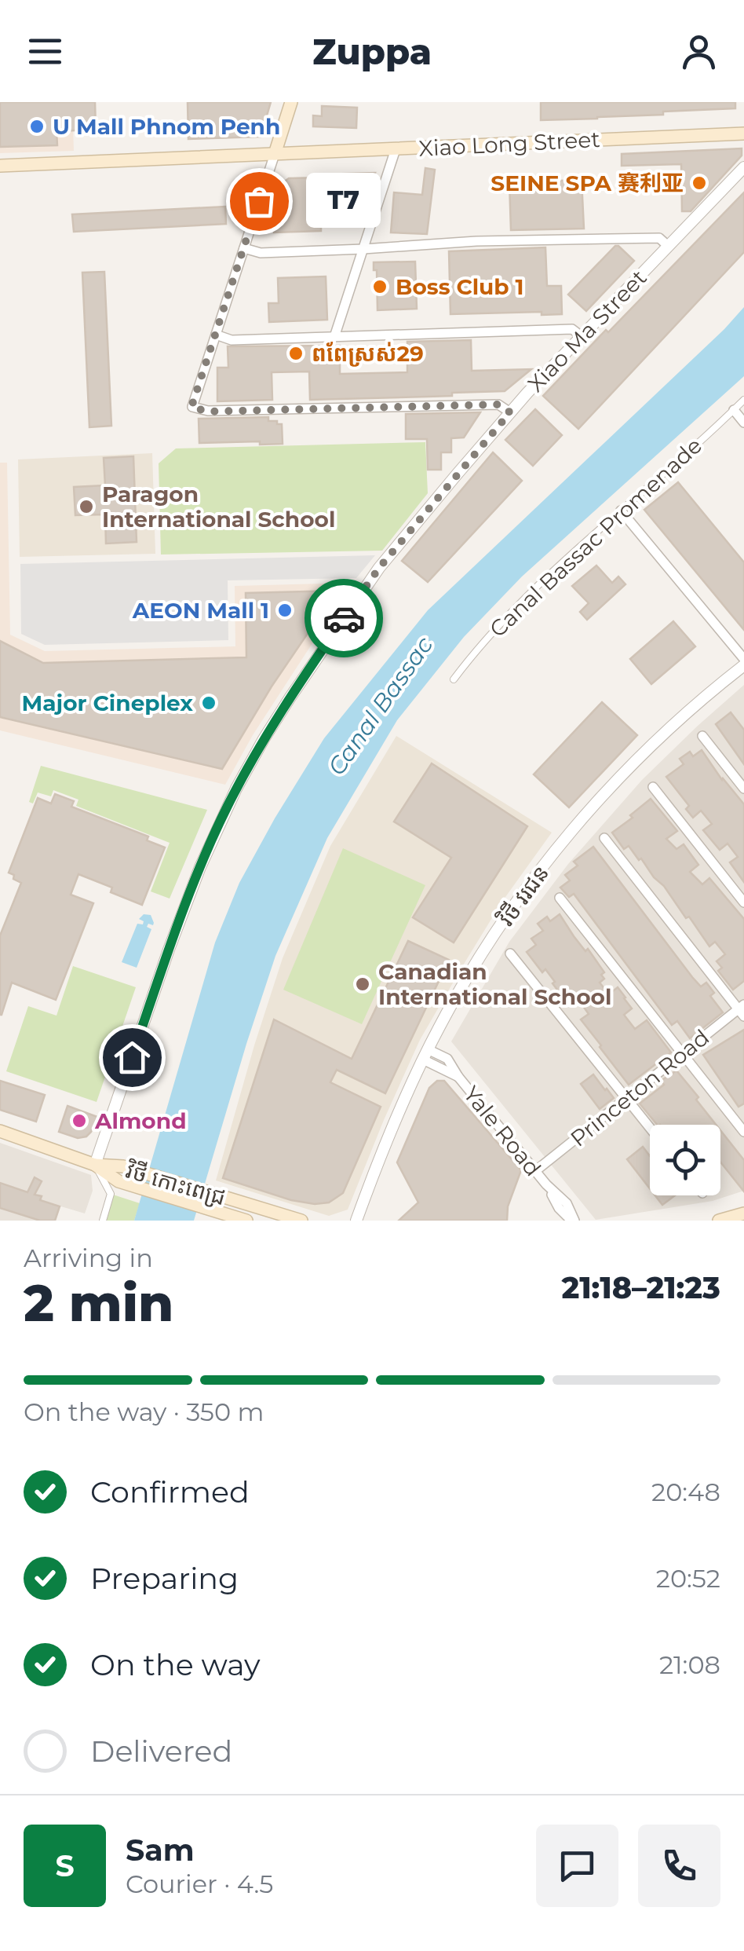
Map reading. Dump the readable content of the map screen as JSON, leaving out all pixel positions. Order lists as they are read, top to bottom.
{
  "streets": {
    "main road": ["Xiao Long Street", "វិថី កោះពេជ្រ"],
    "street": [
      "Xiao Ma Street",
      "Canal Bassac Promenade",
      "វិថី វរជន",
      "Princeton Road",
      "Yale Road"
    ]
  },
  "crossings": [
    ["Xiao Ma Street", "វិថី កោះពេជ្រ"],
    ["វិថី វរជន", "Yale Road"],
    ["Princeton Road", "Yale Road"]
  ],
  "water": ["Canal Bassac"],
  "places": [
    "U Mall Phnom Penh",
    "SEINE SPA 赛利亚",
    "T7",
    "Boss Club 1",
    "ពពែស្រស់29",
    "Paragon International School",
    "AEON Mall 1",
    "Major Cineplex",
    "Canadian International School",
    "Almond"
  ],
  "page": {
    "header": "Zuppa",
    "bubble": "T7",
    "heading": ["2 min", "Arriving in", "21:18–21:23"],
    "panel": ["Sam", "Courier · 4.5"],
    "bar": "On the way · 350 m",
    "list": [
      ["Confirmed", "20:48"],
      ["Preparing", "20:52"],
      ["On the way", "21:08"],
      "Delivered"
    ],
    "round": "S"
  }
}
